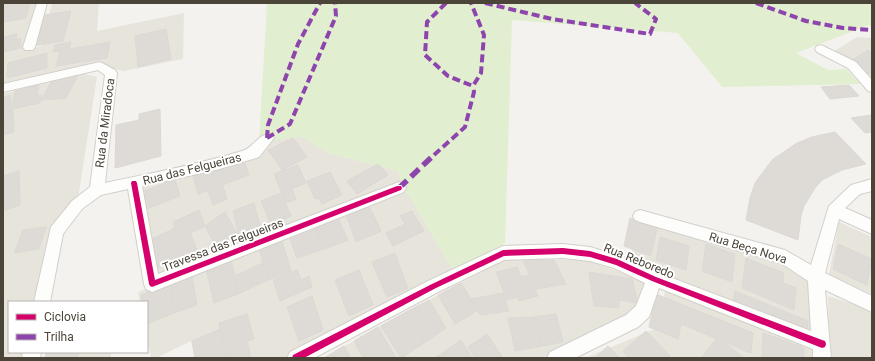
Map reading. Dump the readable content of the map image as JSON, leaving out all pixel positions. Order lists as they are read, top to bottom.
{
  "streets": {
    "street": [
      "Rua da Miradoca",
      "Rua das Felgueiras",
      "Travessa das Felgueiras",
      "Rua Beça Nova",
      "Rua Reboredo"
    ]
  },
  "crossings": [
    ["Rua da Miradoca", "Rua das Felgueiras"],
    ["Rua das Felgueiras", "Travessa das Felgueiras"]
  ],
  "legend": ["Ciclovia", "Trilha"]
}
